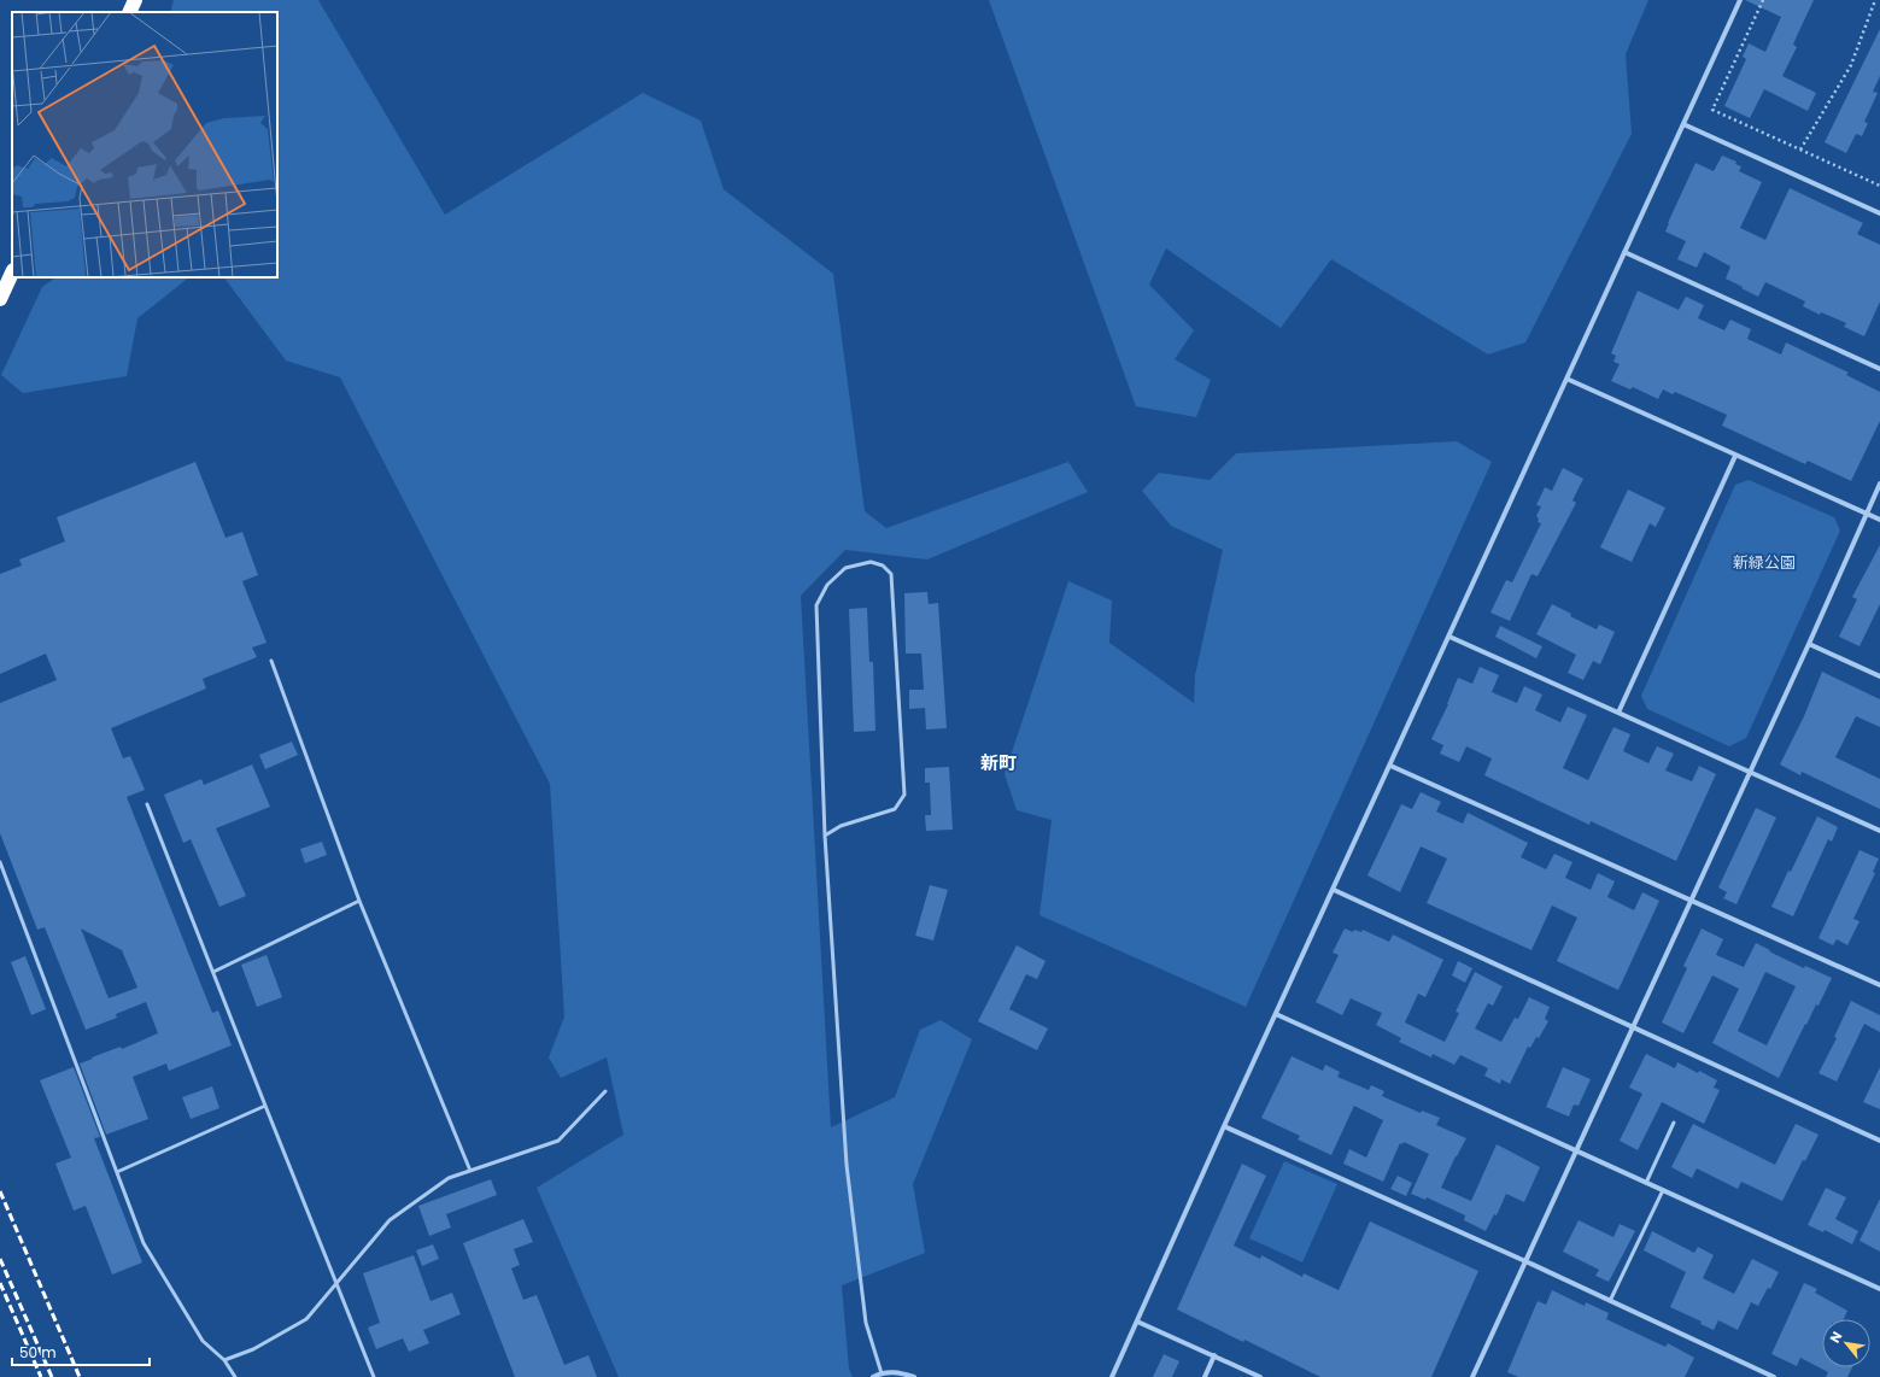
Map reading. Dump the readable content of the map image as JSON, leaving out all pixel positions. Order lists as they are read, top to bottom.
{
  "districts": ["新町"],
  "parks": ["新緑公園"],
  "scale_bar": "50 m",
  "north": "top left"
}
